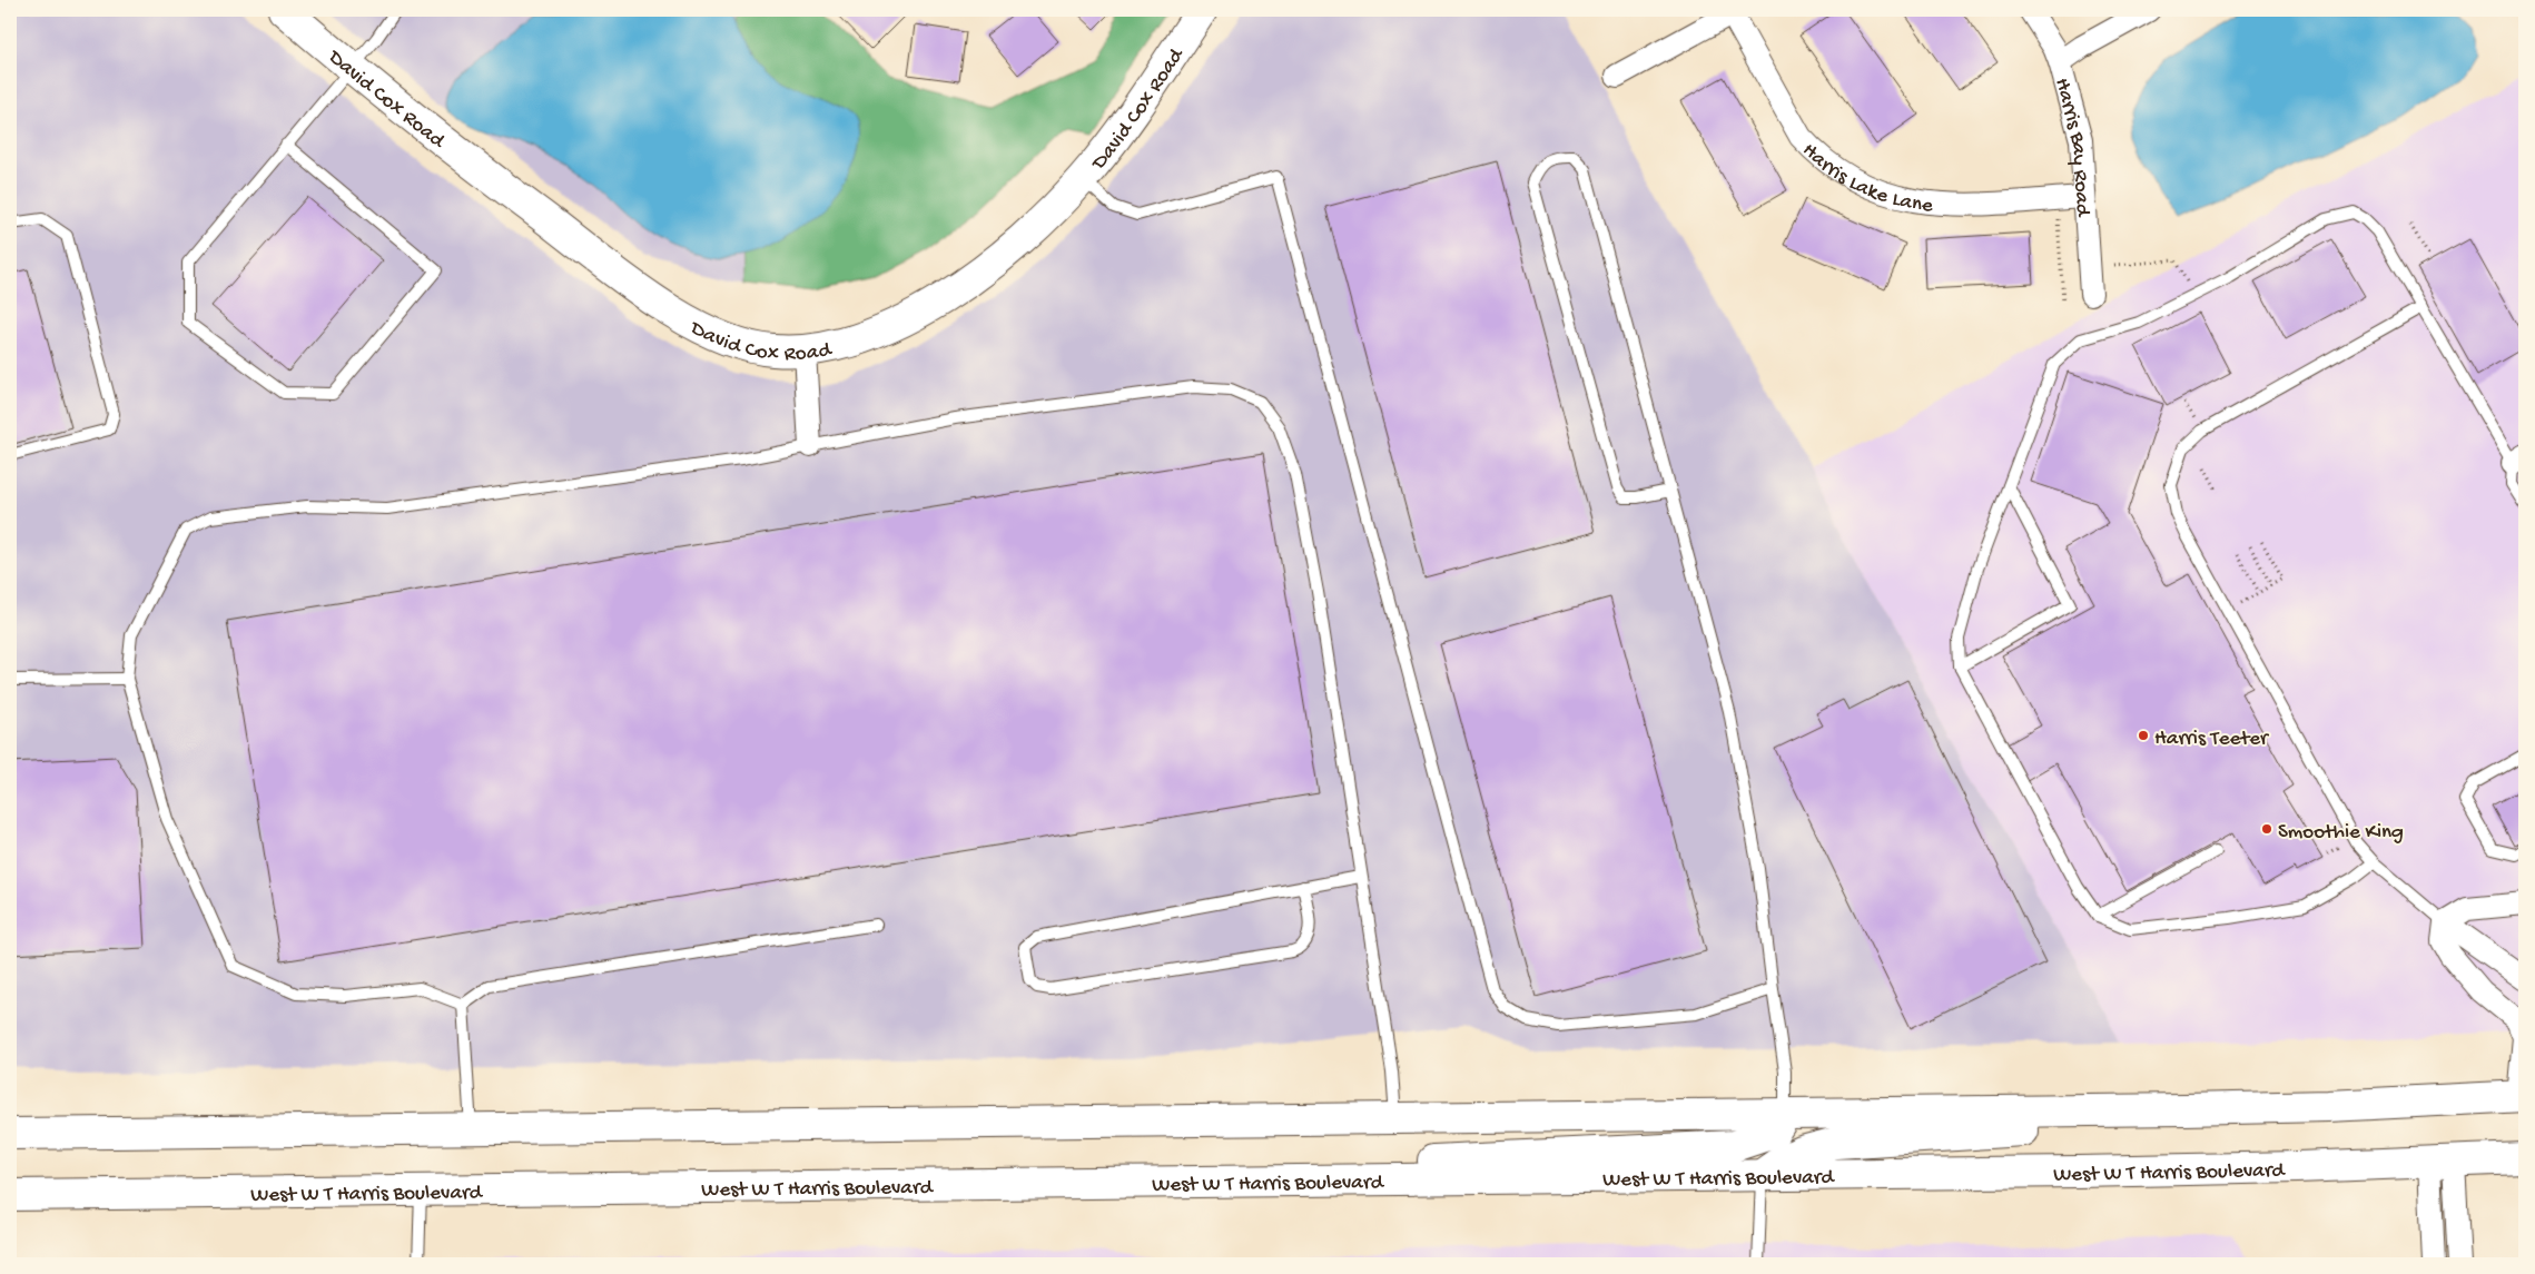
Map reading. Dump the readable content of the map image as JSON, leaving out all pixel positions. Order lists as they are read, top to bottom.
{
  "streets": {
    "main road": ["David Cox Road", "West W T Harris Boulevard"],
    "street": ["Harris Bay Road", "Harris Lake Lane"]
  },
  "crossings": [
    ["Harris Bay Road", "Harris Lake Lane"]
  ],
  "places": ["Harris Teeter", "Smoothie King"]
}
